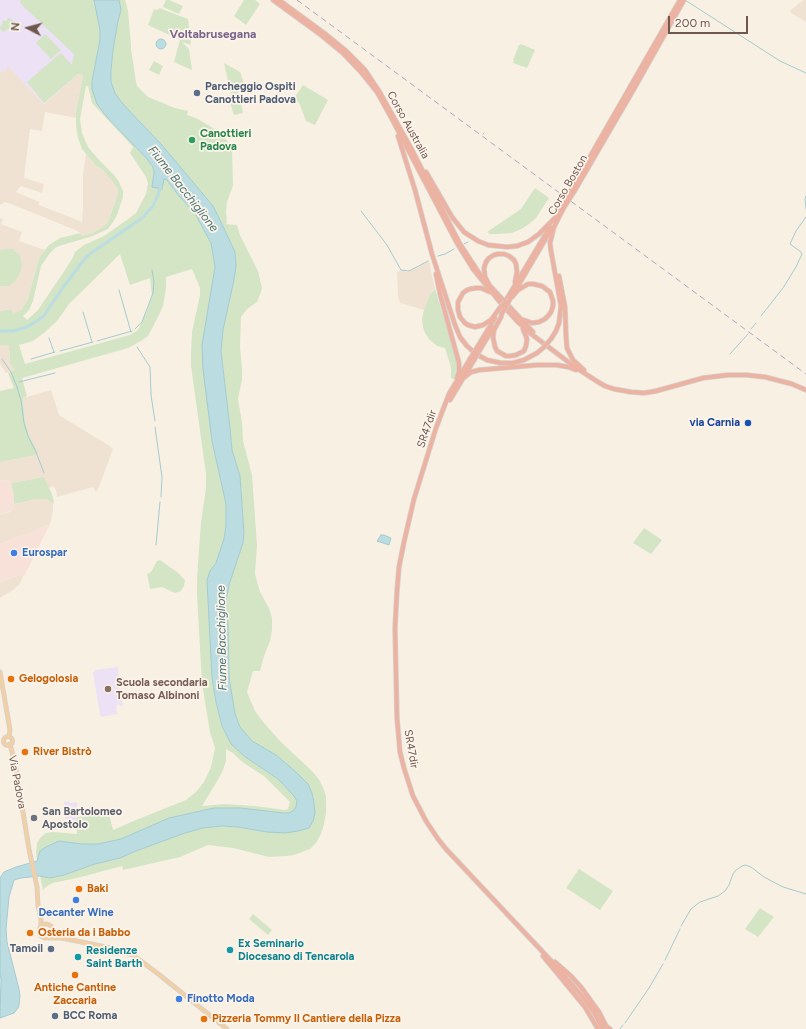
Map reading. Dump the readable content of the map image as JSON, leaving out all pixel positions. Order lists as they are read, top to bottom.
{
  "streets": {
    "highway": ["Corso Australia", "Corso Boston", "SR47dir"],
    "main road": ["Via Padova"]
  },
  "crossings": [
    ["Corso Australia", "Corso Boston"],
    ["Corso Boston", "SR47dir"]
  ],
  "districts": ["Voltabrusegana"],
  "water": ["Fiume Bacchiglione"],
  "places": [
    "Parcheggio Ospiti Canottieri Padova",
    "Canottieri Padova",
    "via Carnia",
    "Eurospar",
    "Gelogolosia",
    "Scuola secondaria Tomaso Albinoni",
    "River Bistrò",
    "San Bartolomeo Apostolo",
    "Baki",
    "Decanter Wine",
    "Osteria da i Babbo",
    "Tamoil",
    "Ex Seminario Diocesano di Tencarola",
    "Residenze Saint Barth",
    "Antiche Cantine Zaccaria",
    "Finotto Moda",
    "BCC Roma",
    "Pizzeria Tommy Il Cantiere della Pizza"
  ],
  "scale_bar": "200 m",
  "north": "left"
}
